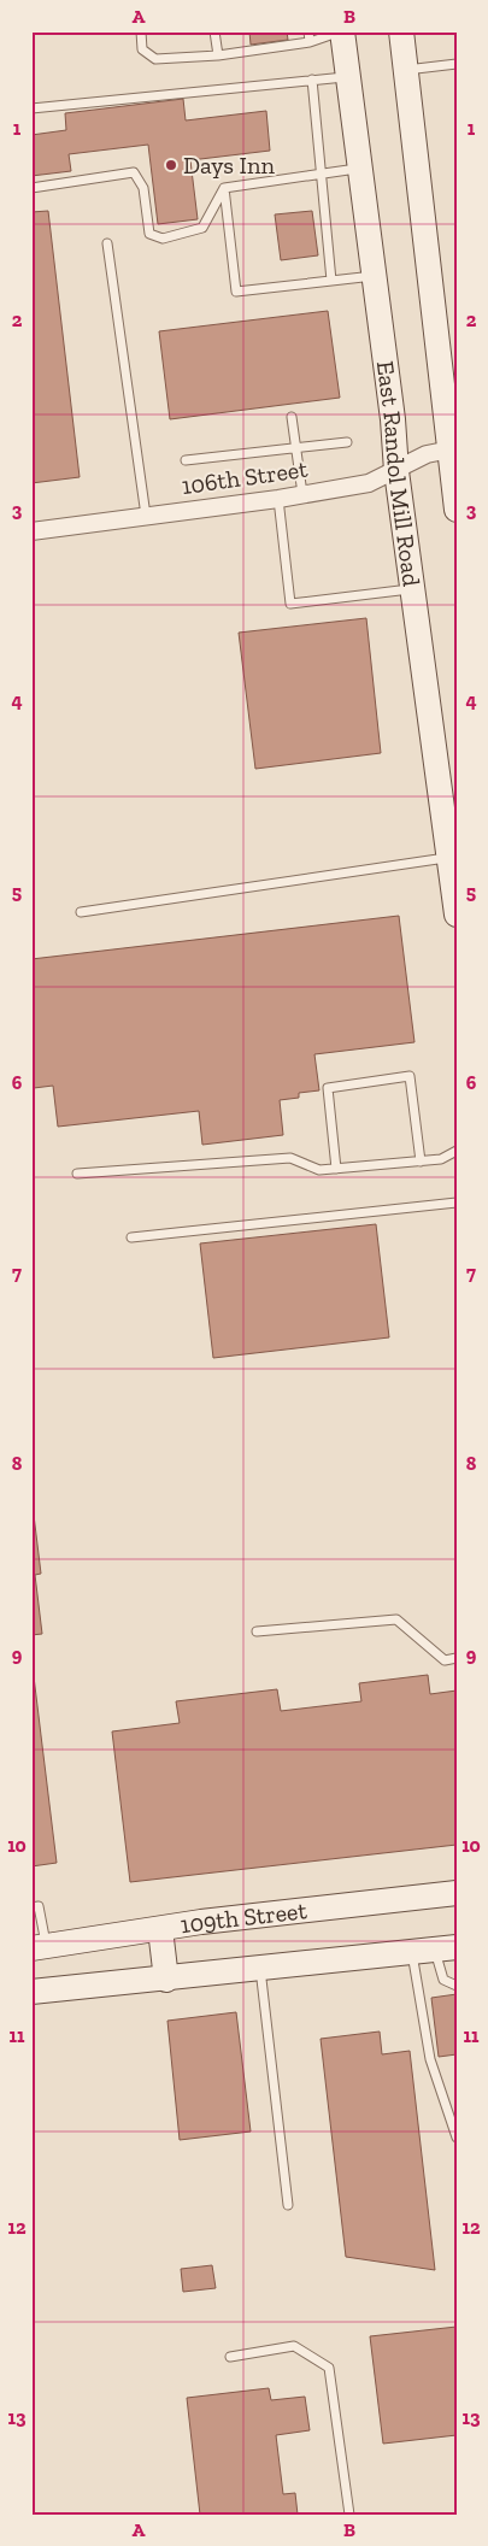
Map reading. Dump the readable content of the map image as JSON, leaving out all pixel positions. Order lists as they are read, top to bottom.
{
  "streets": {
    "main road": ["East Randol Mill Road", "109th Street"],
    "street": ["106th Street"]
  },
  "crossings": [
    ["East Randol Mill Road", "106th Street"]
  ],
  "places": ["Days Inn"],
  "grid": {
    "columns": ["A", "B"],
    "rows": [
      "1",
      "2",
      "3",
      "4",
      "5",
      "6",
      "7",
      "8",
      "9",
      "10",
      "11",
      "12",
      "13"
    ]
  }
}
